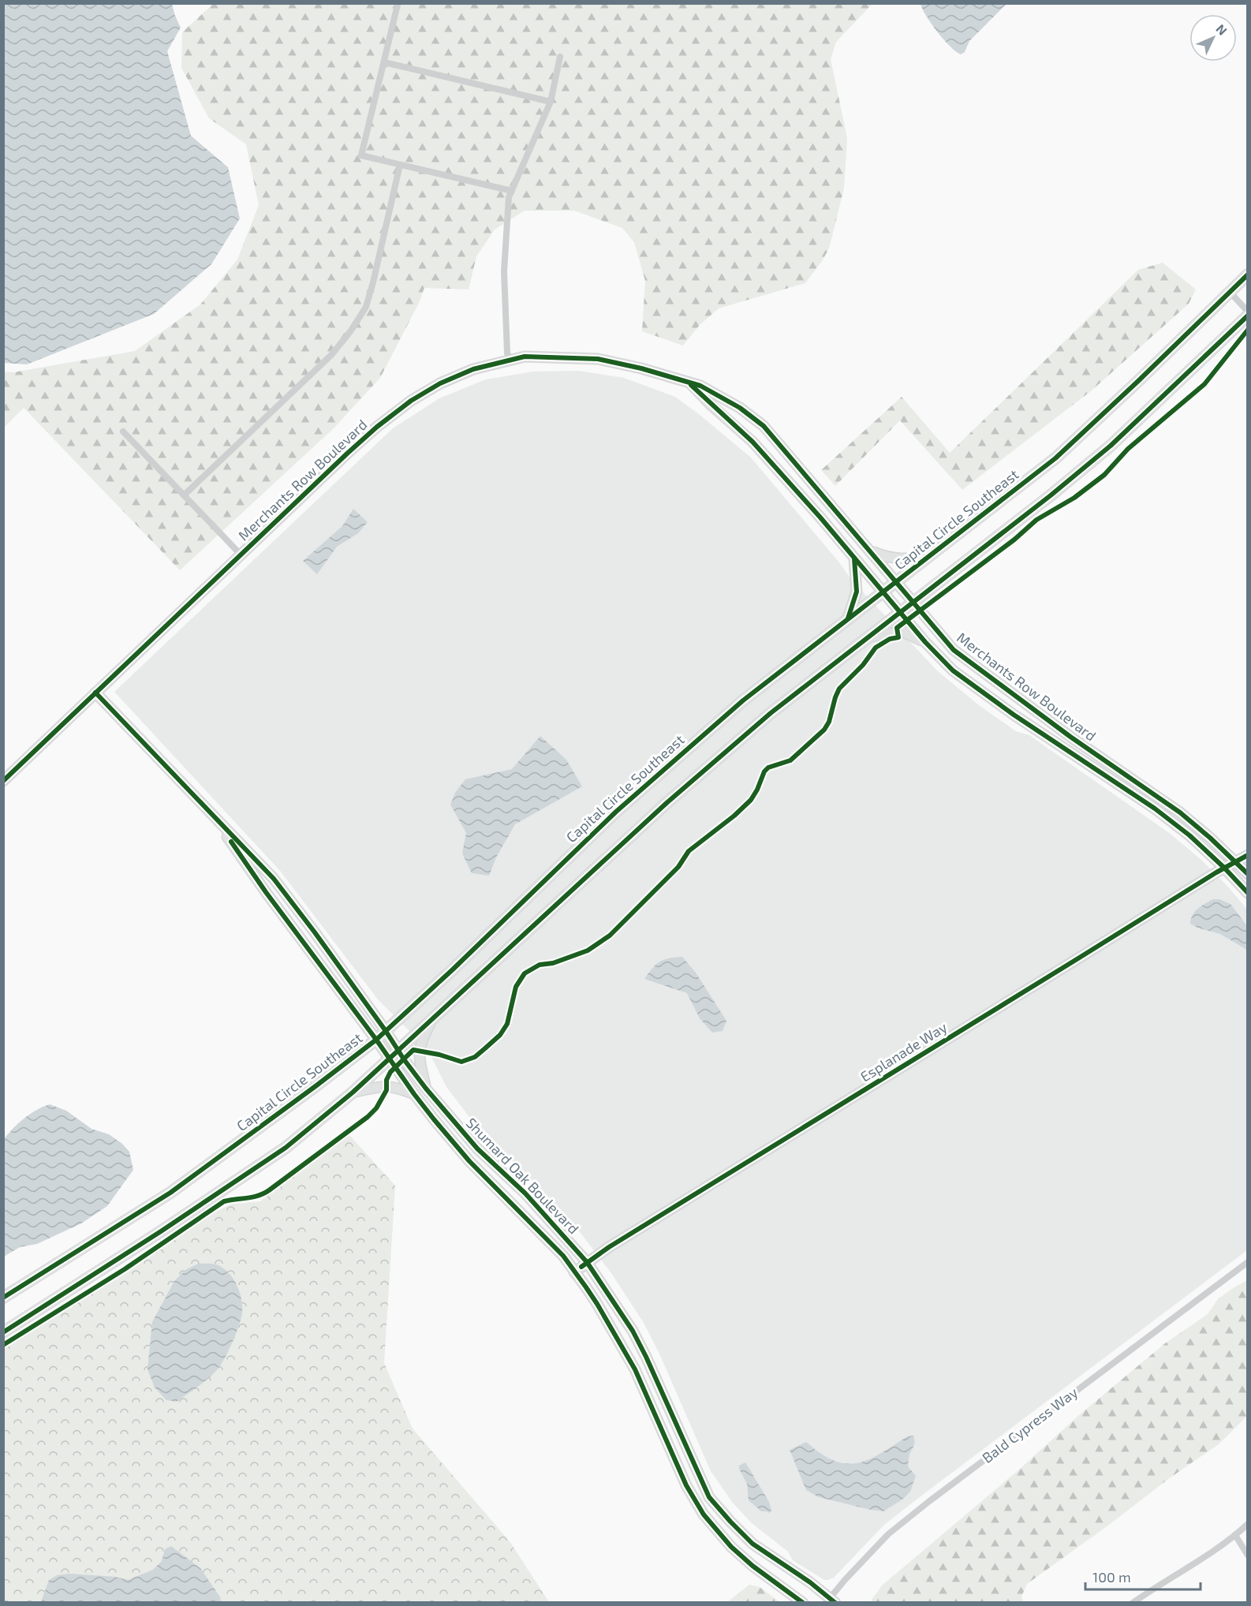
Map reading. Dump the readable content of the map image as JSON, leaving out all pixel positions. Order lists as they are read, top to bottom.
{
  "streets": {
    "main road": ["Capital Circle Southeast"],
    "street": [
      "Merchants Row Boulevard",
      "Esplanade Way",
      "Shumard Oak Boulevard",
      "Bald Cypress Way"
    ]
  },
  "crossings": [
    ["Merchants Row Boulevard", "Capital Circle Southeast"],
    ["Merchants Row Boulevard", "Esplanade Way"],
    ["Merchants Row Boulevard", "Shumard Oak Boulevard"],
    ["Capital Circle Southeast", "Shumard Oak Boulevard"],
    ["Esplanade Way", "Shumard Oak Boulevard"],
    ["Shumard Oak Boulevard", "Bald Cypress Way"]
  ],
  "scale_bar": "100 m",
  "north": "top right"
}
